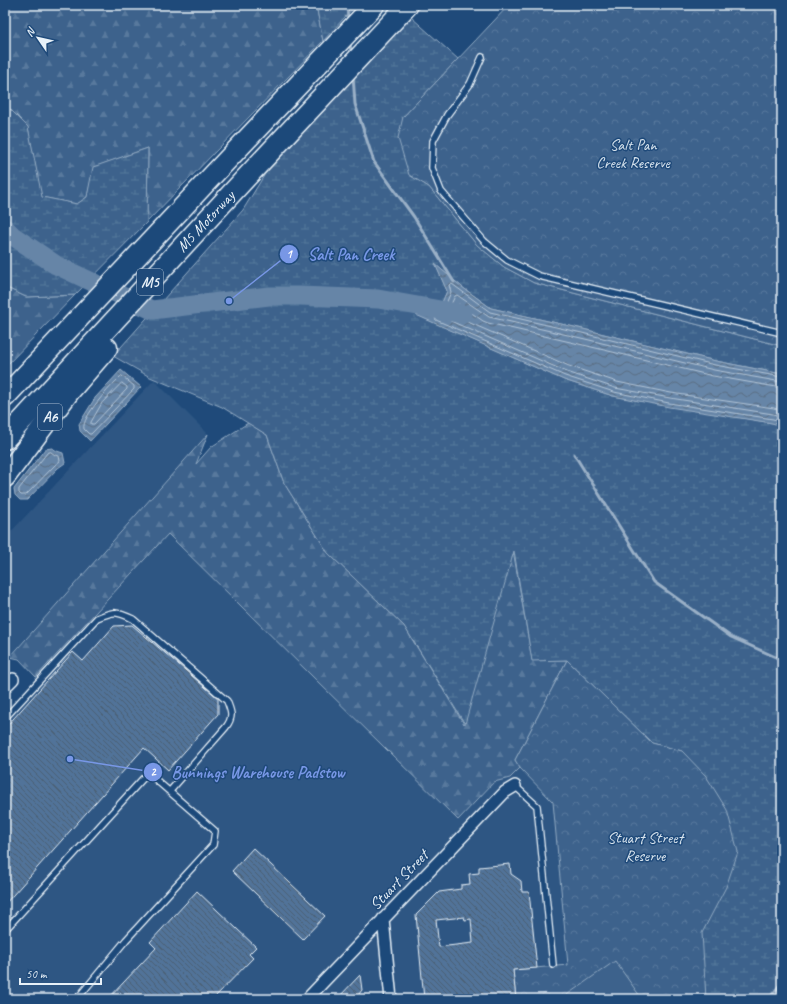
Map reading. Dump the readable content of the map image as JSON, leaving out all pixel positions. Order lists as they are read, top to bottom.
{
  "streets": {
    "highway": ["M5 Motorway", "M5", "A6"],
    "street": ["Stuart Street"]
  },
  "crossings": [
    ["M5 Motorway", "M5"],
    ["M5 Motorway", "A6"]
  ],
  "parks": ["Salt Pan Creek Reserve", "Stuart Street Reserve"],
  "places": ["Salt Pan Creek", "Bunnings Warehouse Padstow"],
  "scale_bar": "50 m",
  "north": "top left"
}
